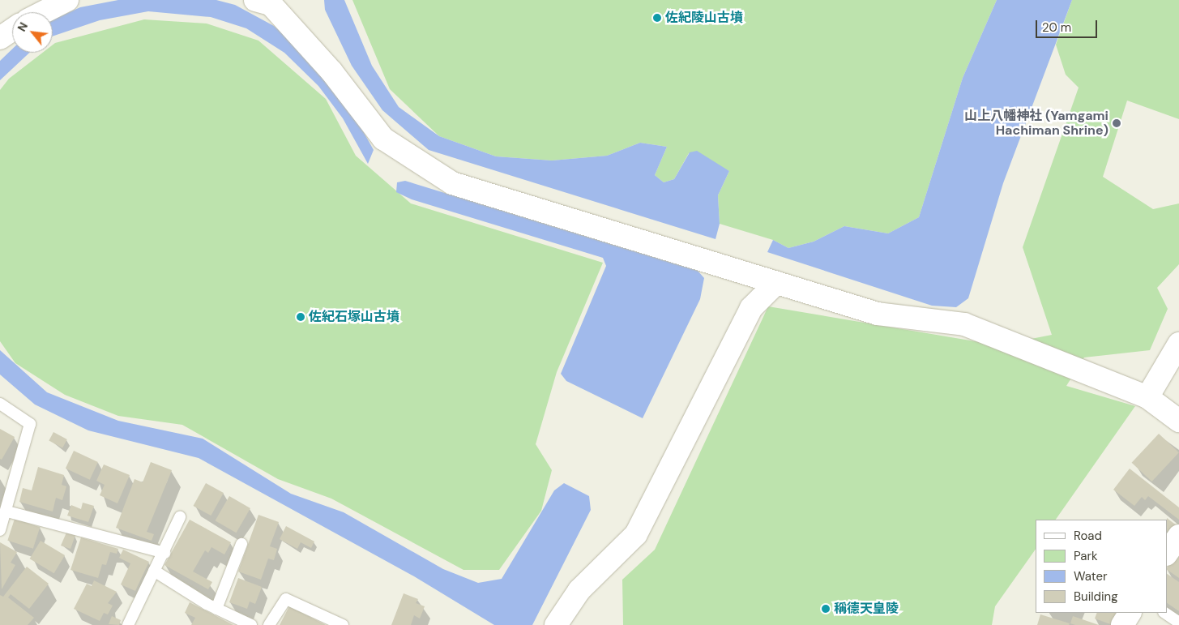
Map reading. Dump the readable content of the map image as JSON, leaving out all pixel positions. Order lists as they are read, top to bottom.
{
  "places": [
    "佐紀陵山古墳",
    "山上八幡神社 (Yamgami Hachiman Shrine)",
    "佐紀石塚山古墳",
    "稱德天皇陵"
  ],
  "legend": [
    "Road",
    "Park",
    "Water",
    "Building"
  ],
  "scale_bar": "20 m",
  "north": "top left"
}
